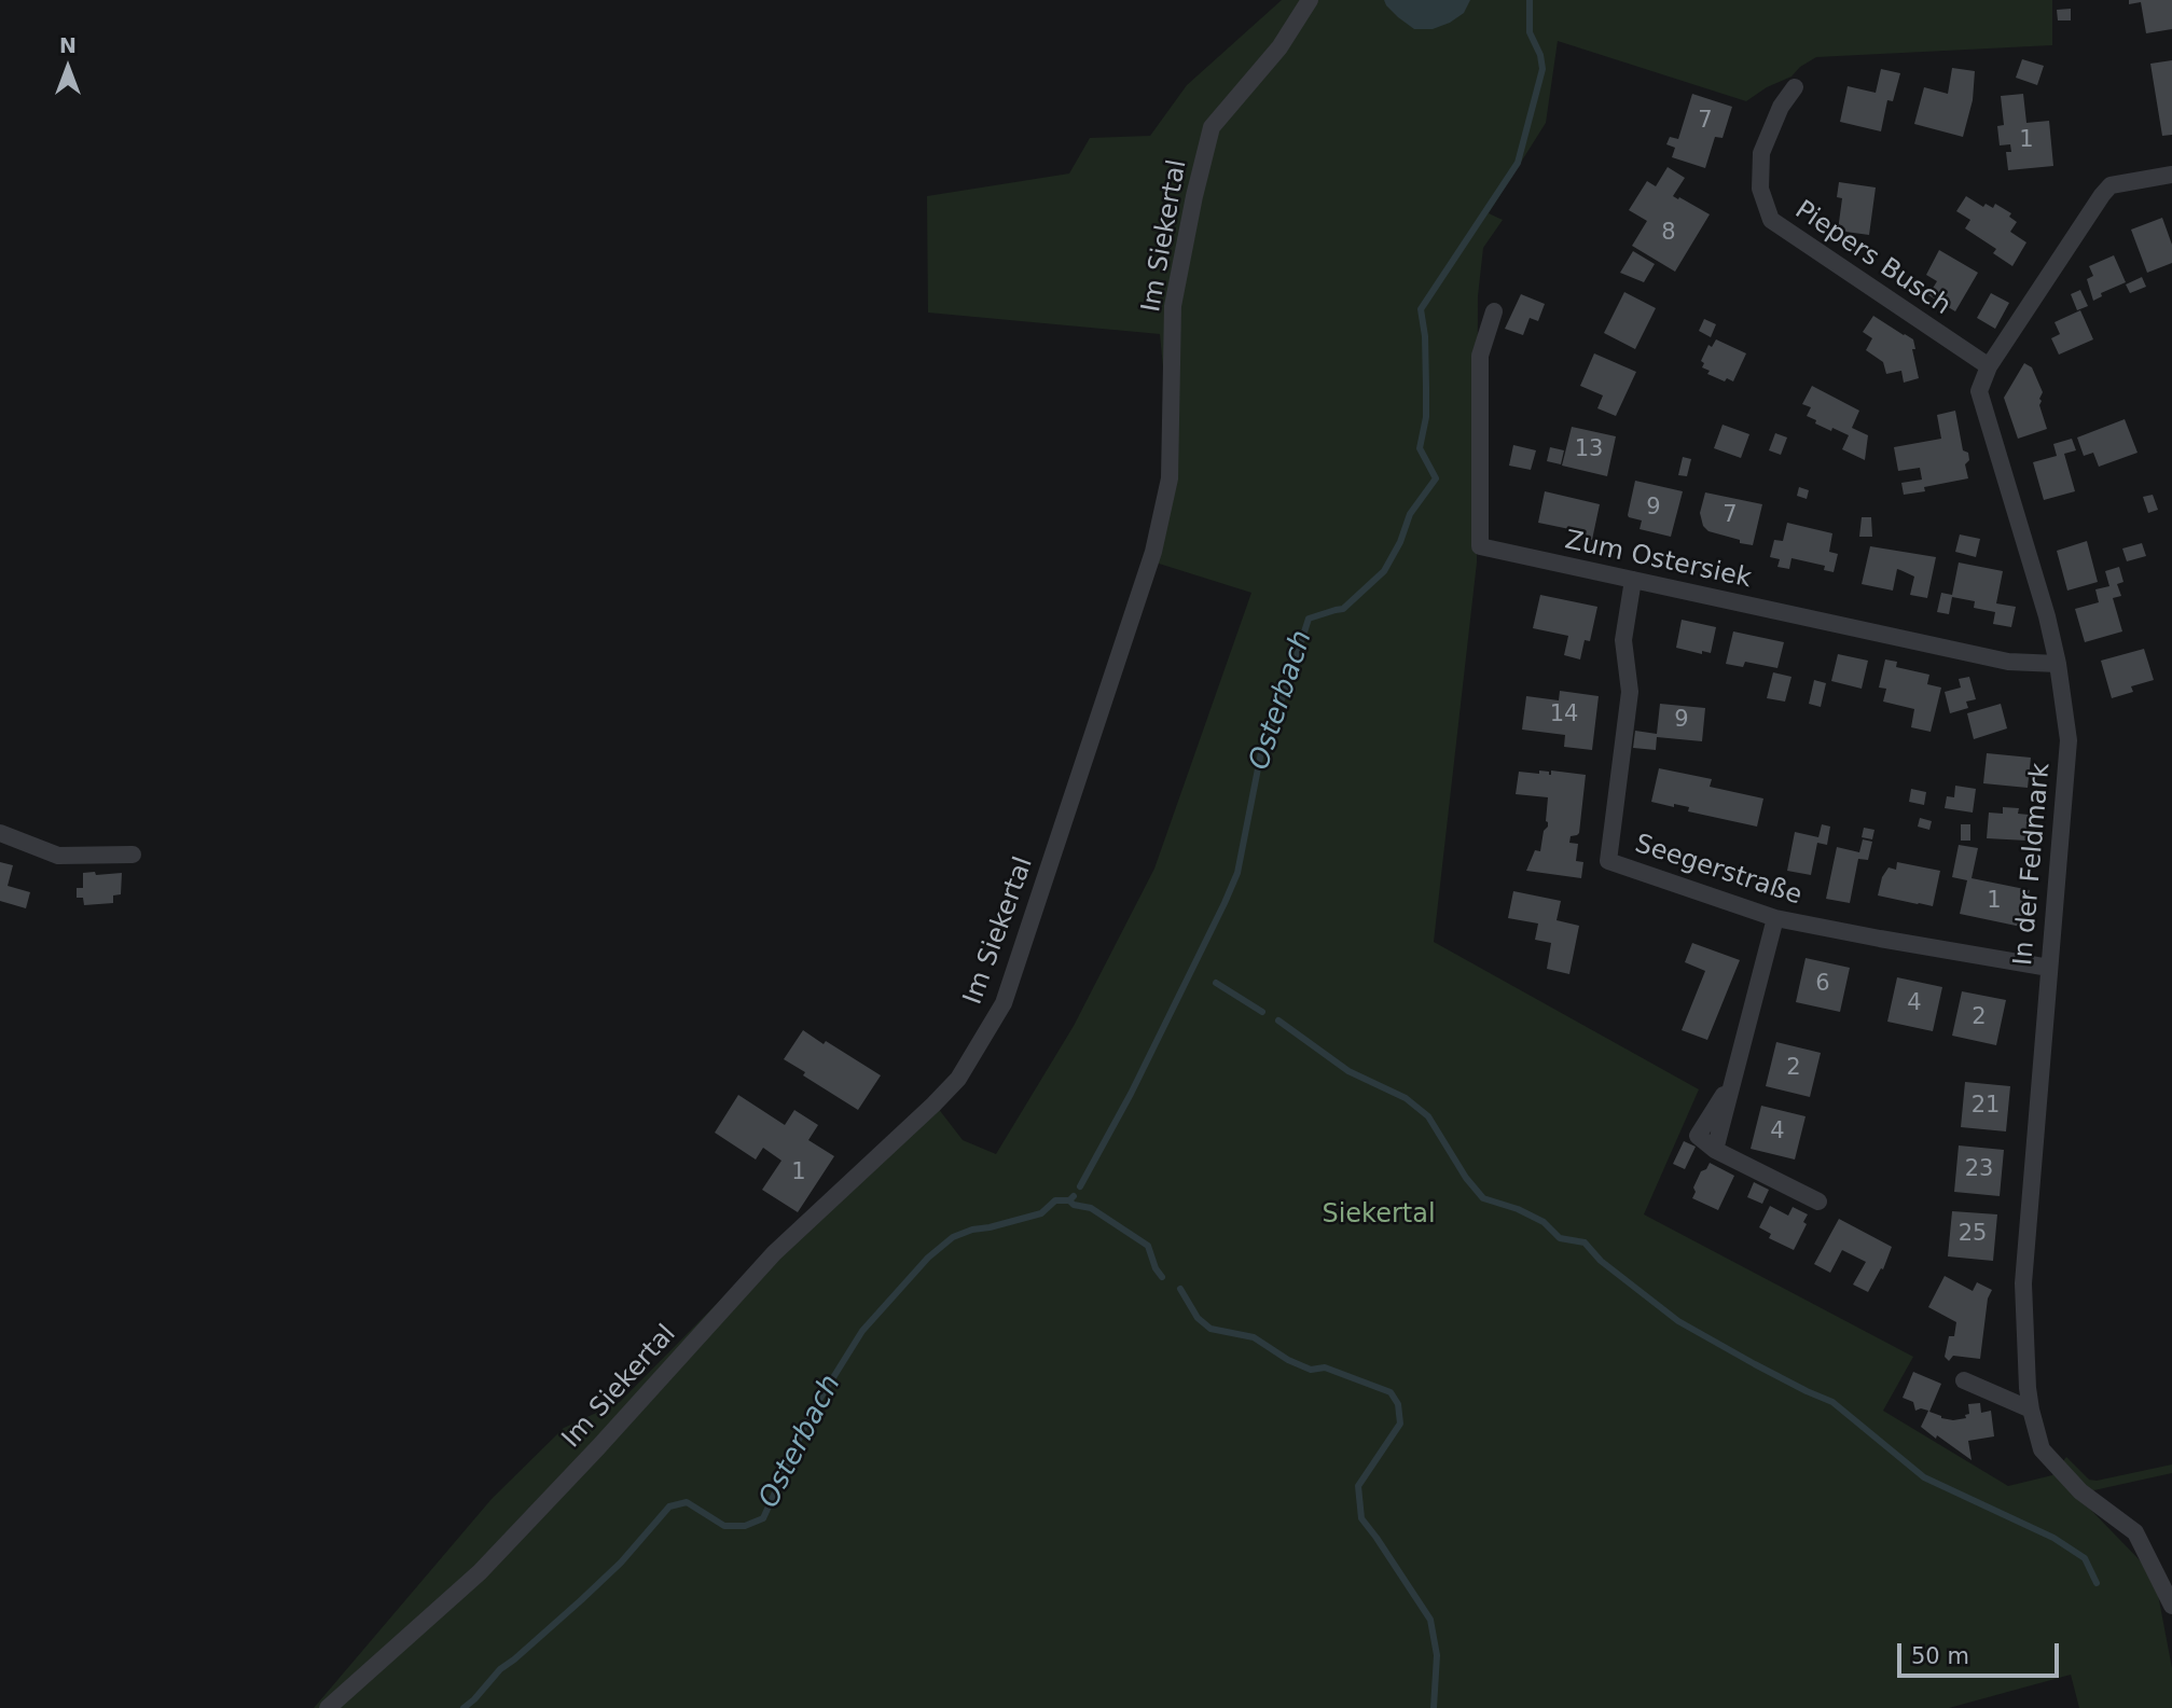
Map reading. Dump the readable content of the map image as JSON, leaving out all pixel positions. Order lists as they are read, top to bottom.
{
  "streets": {
    "street": [
      "Im Siekertal",
      "Piepers Busch",
      "Zum Ostersiek",
      "In der Feldmark",
      "Seegerstraße"
    ]
  },
  "crossings": [
    ["Piepers Busch", "In der Feldmark"],
    ["Zum Ostersiek", "In der Feldmark"],
    ["Zum Ostersiek", "Seegerstraße"],
    ["In der Feldmark", "Seegerstraße"]
  ],
  "water": ["Osterbach"],
  "parks": ["Siekertal"],
  "house_numbers": [
    "7",
    "1",
    "8",
    "13",
    "9",
    "7",
    "14",
    "9",
    "1",
    "6",
    "4",
    "2",
    "2",
    "21",
    "4",
    "23",
    "1",
    "25"
  ],
  "scale_bar": "50 m",
  "north": "top"
}
